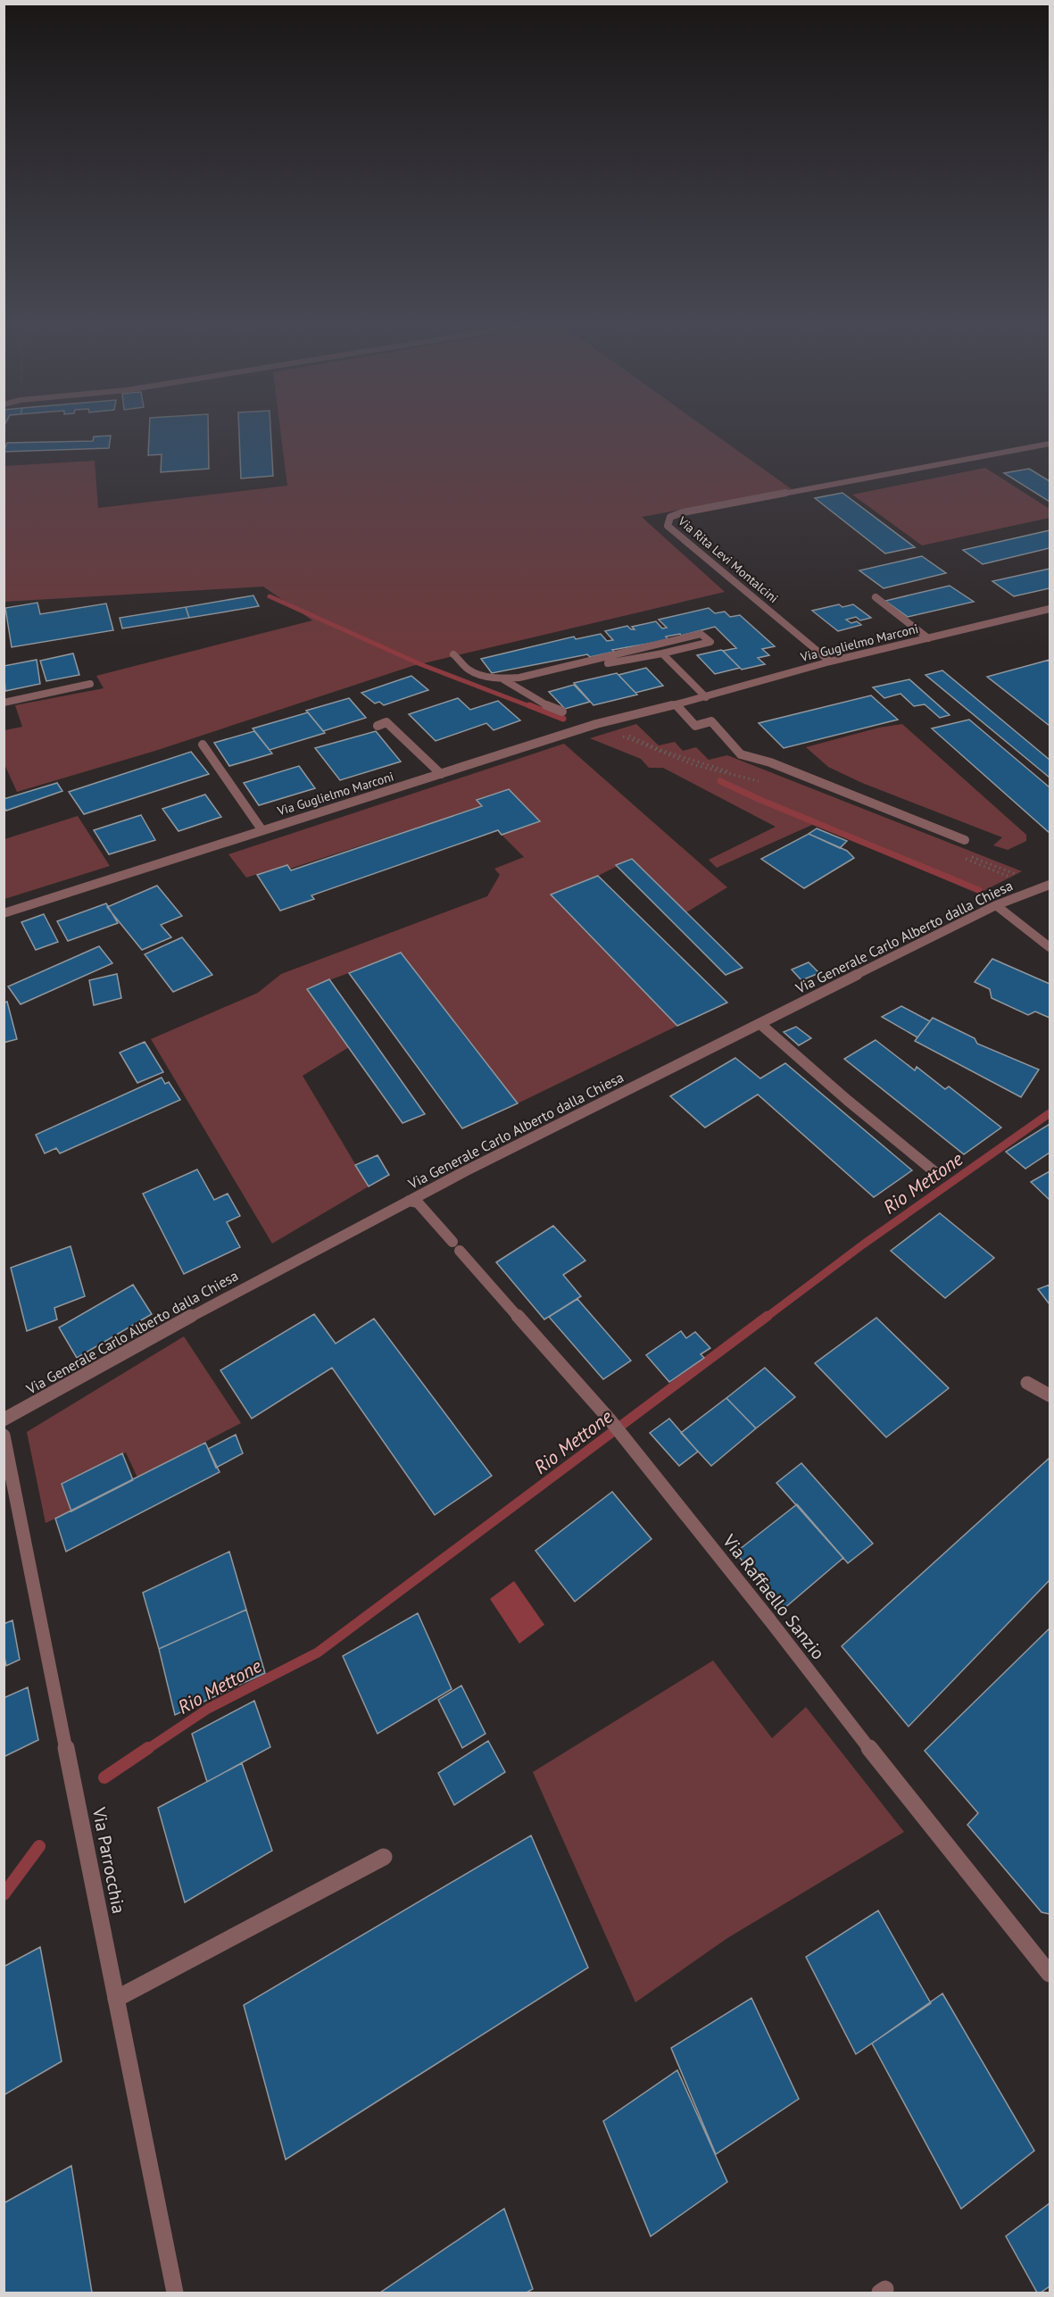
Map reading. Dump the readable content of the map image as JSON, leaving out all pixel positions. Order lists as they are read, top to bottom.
{
  "streets": {
    "street": [
      "Via Rita Levi Montalcini",
      "Via Guglielmo Marconi",
      "Via Generale Carlo Alberto dalla Chiesa",
      "Via Raffaello Sanzio",
      "Via Parrocchia"
    ]
  },
  "crossings": [
    ["Via Rita Levi Montalcini", "Via Guglielmo Marconi"],
    ["Via Generale Carlo Alberto dalla Chiesa", "Via Raffaello Sanzio"]
  ],
  "water": ["Rio Mettone"]
}
